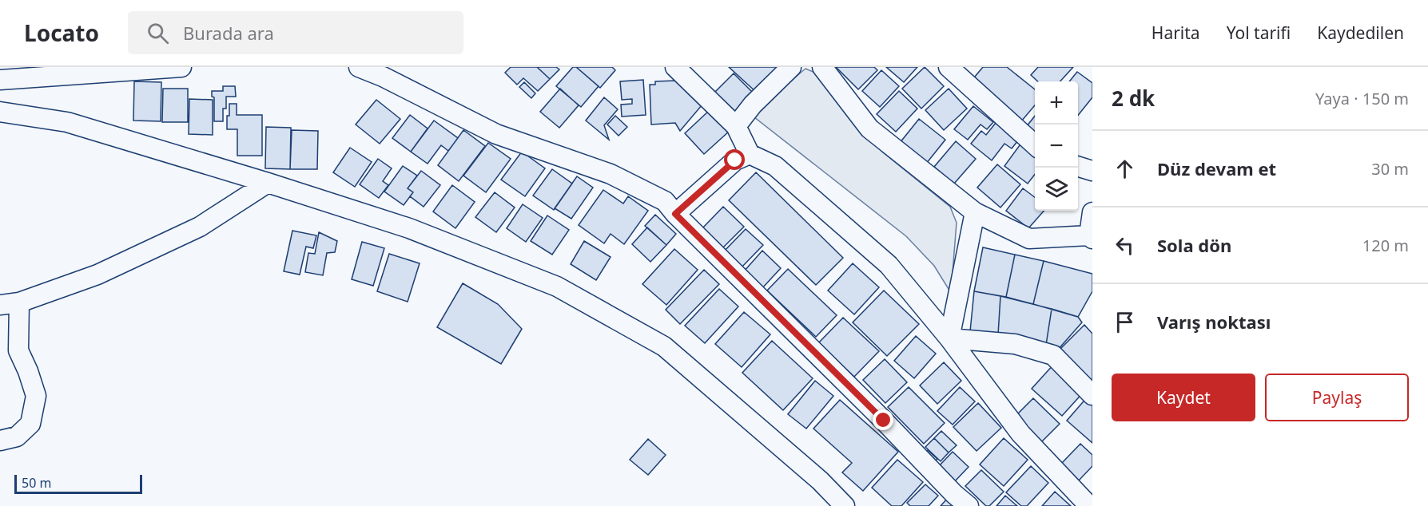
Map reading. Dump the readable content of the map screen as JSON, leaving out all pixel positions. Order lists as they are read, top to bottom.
{
  "scale_bar": "50 m",
  "page": {
    "header": "Locato",
    "search": "Burada ara",
    "nav": ["Harita", "Yol tarifi", "Kaydedilen"],
    "heading": ["2 dk", "Yaya · 150 m"],
    "map_buttons": ["+", "−"],
    "list": [
      ["Düz devam et", "30 m"],
      ["Sola dön", "120 m"],
      "Varış noktası"
    ],
    "buttons": ["Kaydet", "Paylaş"],
    "scale": "50 m"
  }
}
